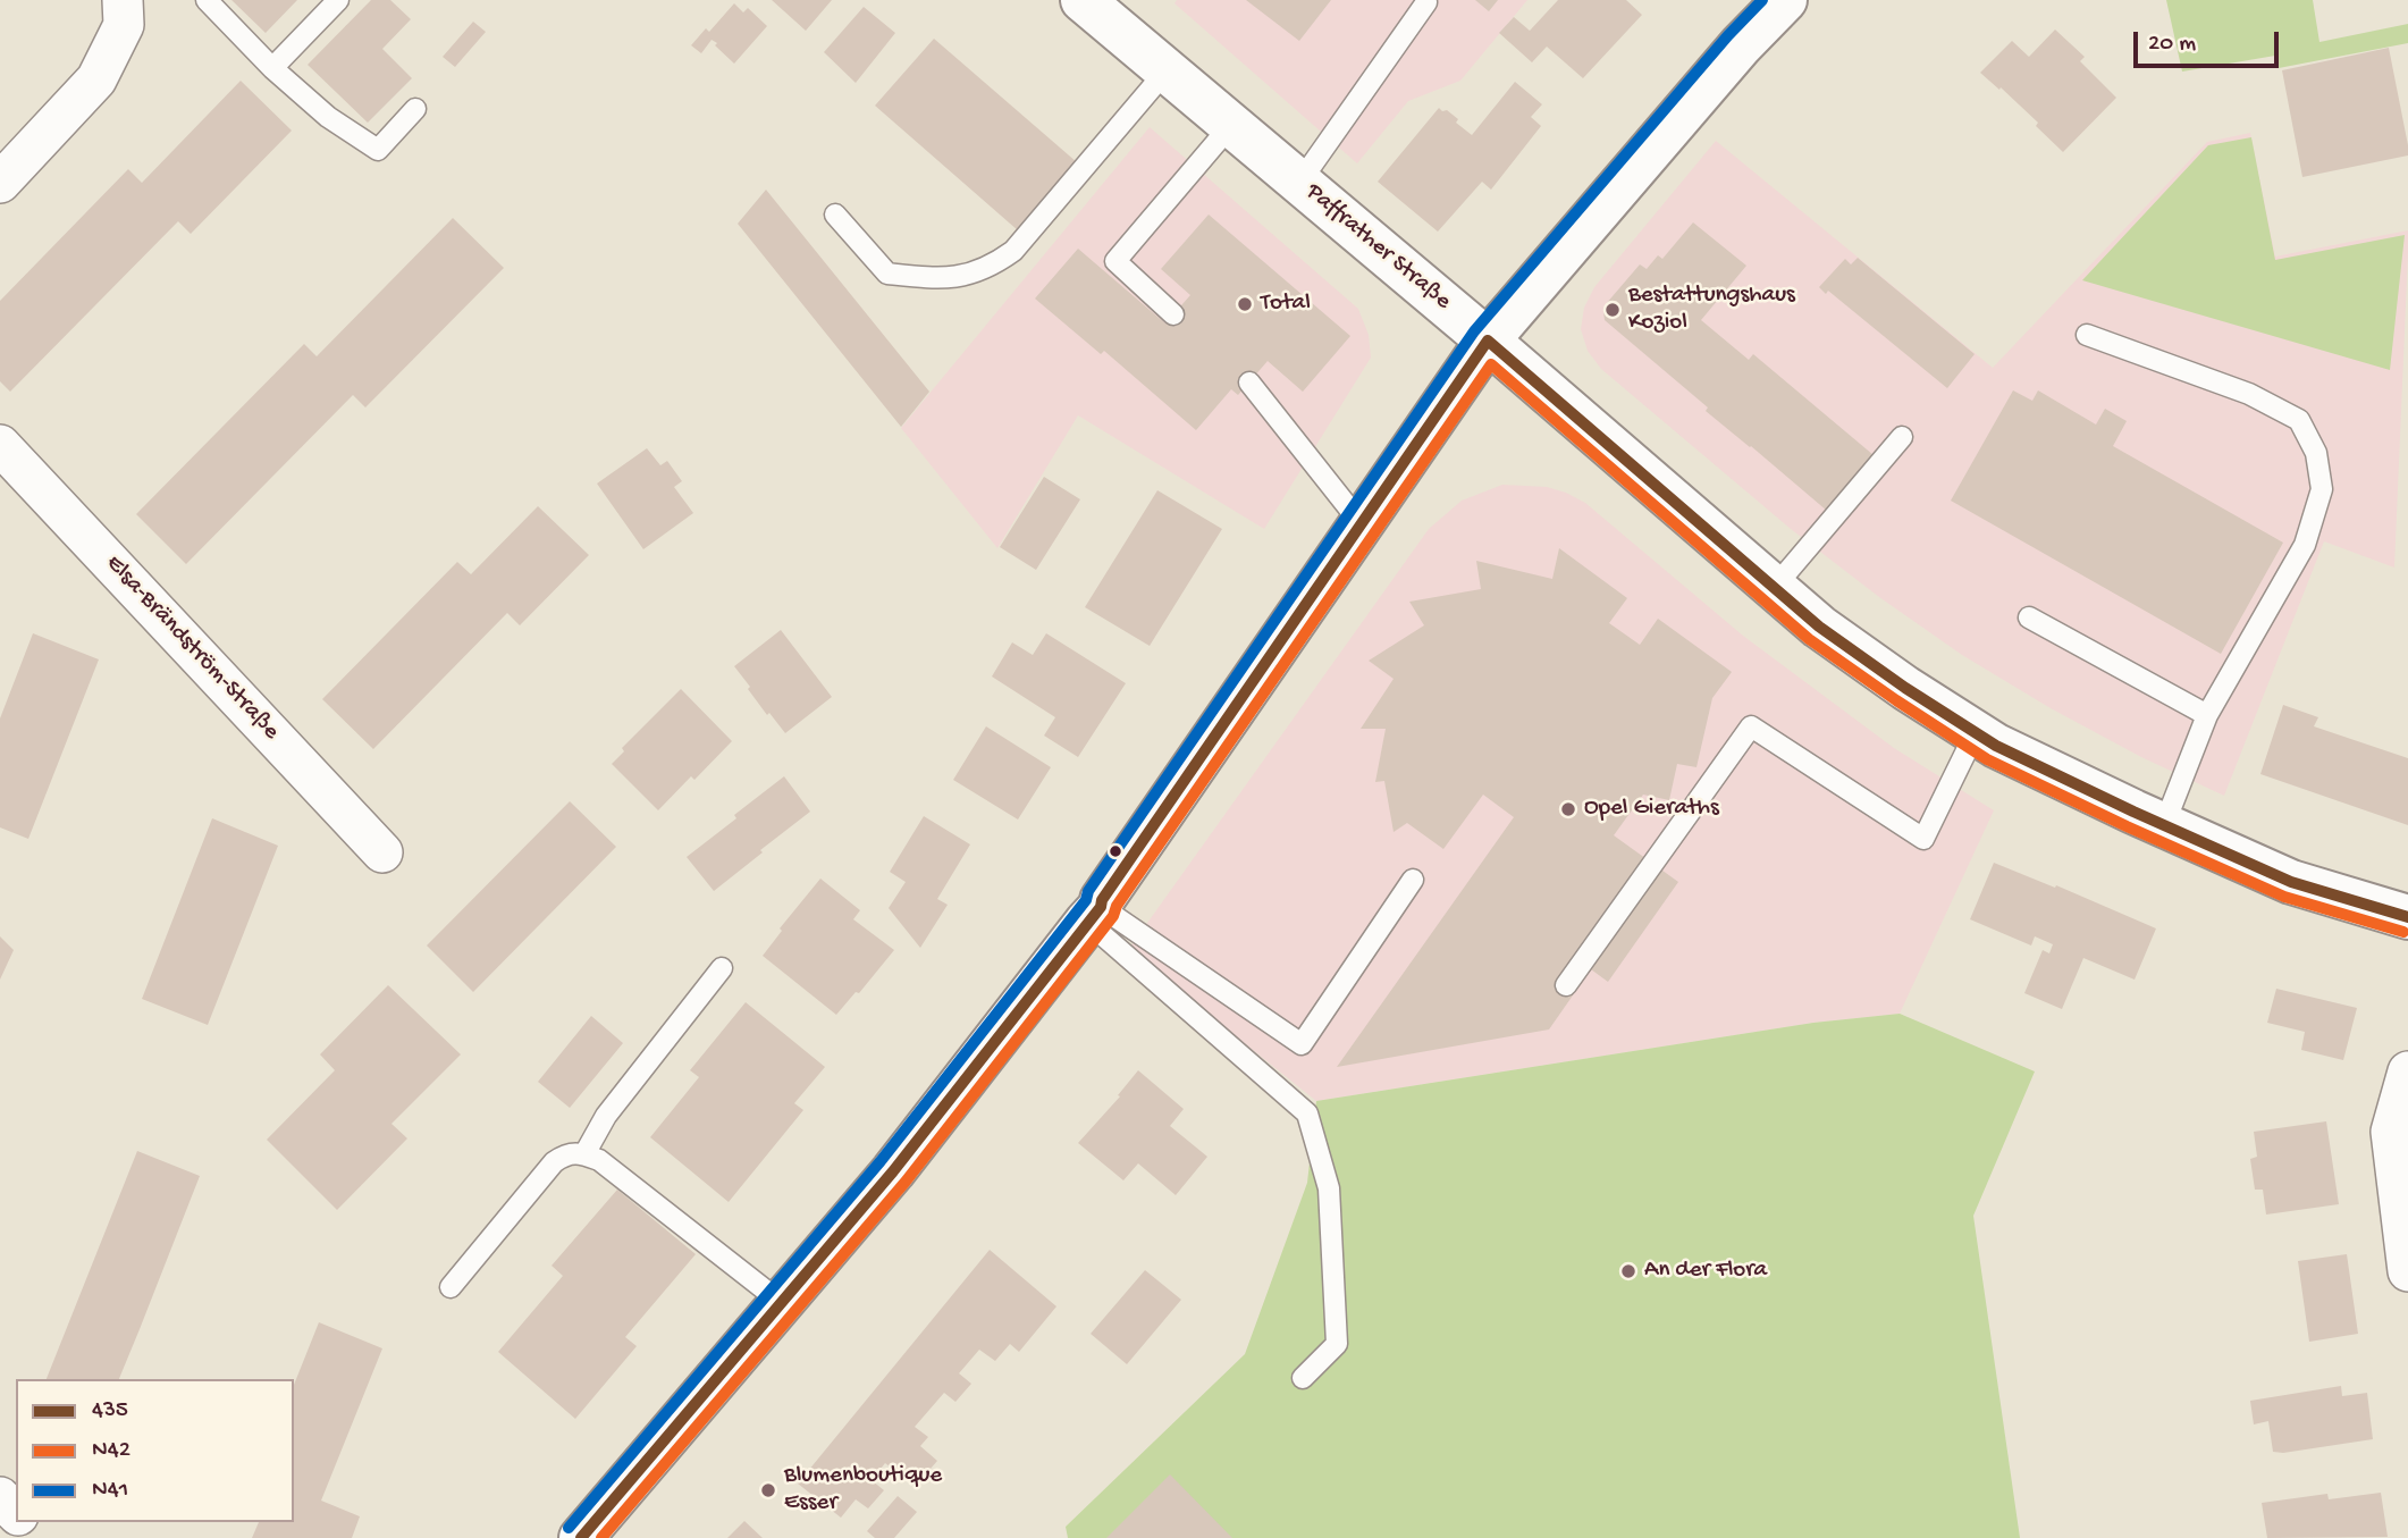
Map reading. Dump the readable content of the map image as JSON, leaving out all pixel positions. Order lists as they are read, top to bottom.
{
  "streets": {
    "main road": ["Paffrather Straße"],
    "street": ["Elsa-Brändström-Straße"]
  },
  "places": [
    "Total",
    "Bestattungshaus Koziol",
    "Opel Gieraths",
    "An der Flora",
    "Blumenboutique Esser"
  ],
  "lines": ["transit line N41", "transit line 435", "transit line N42"],
  "legend": ["435", "N42", "N41"],
  "scale_bar": "20 m"
}
